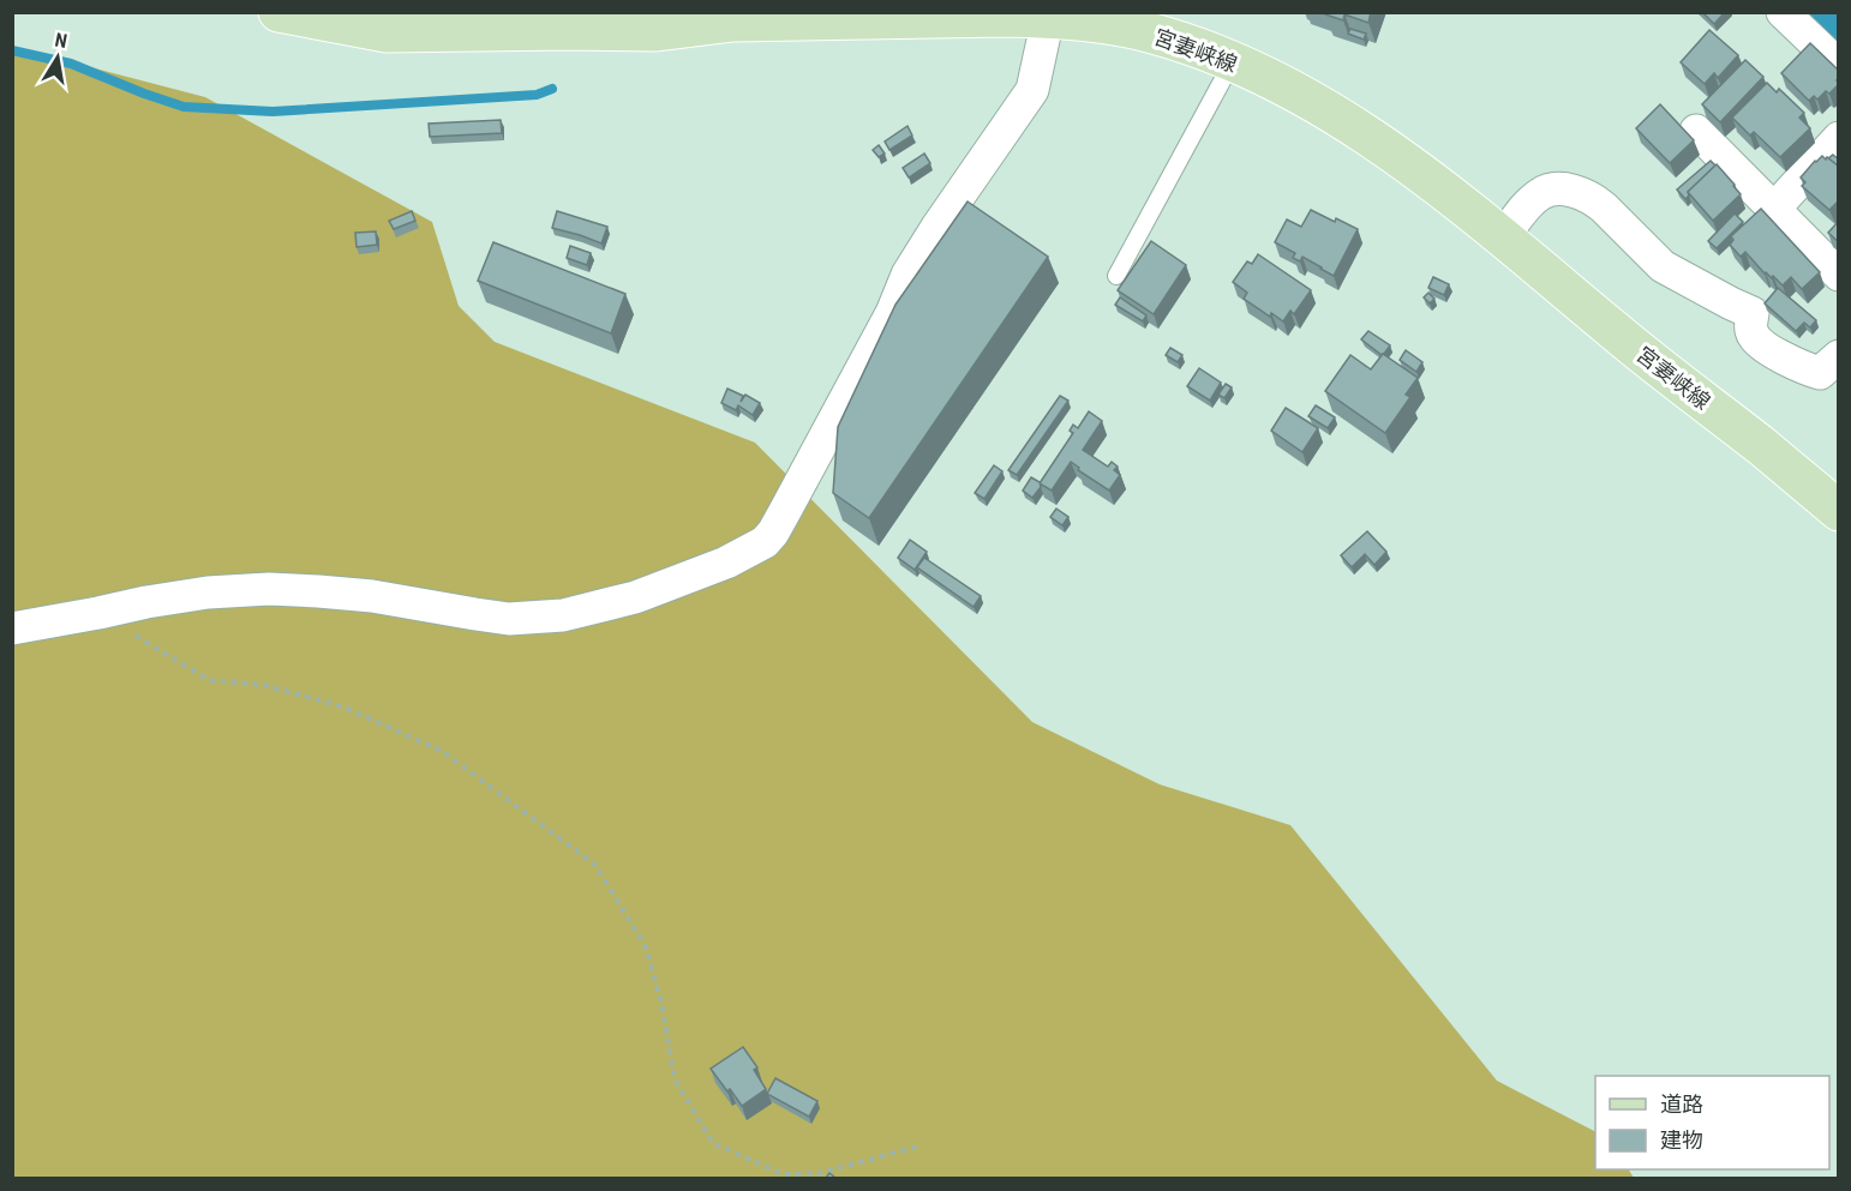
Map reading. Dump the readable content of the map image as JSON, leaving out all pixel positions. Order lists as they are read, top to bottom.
{
  "streets": {
    "main road": ["宮妻峡線"]
  },
  "legend": ["道路", "建物"],
  "north": "top"
}
